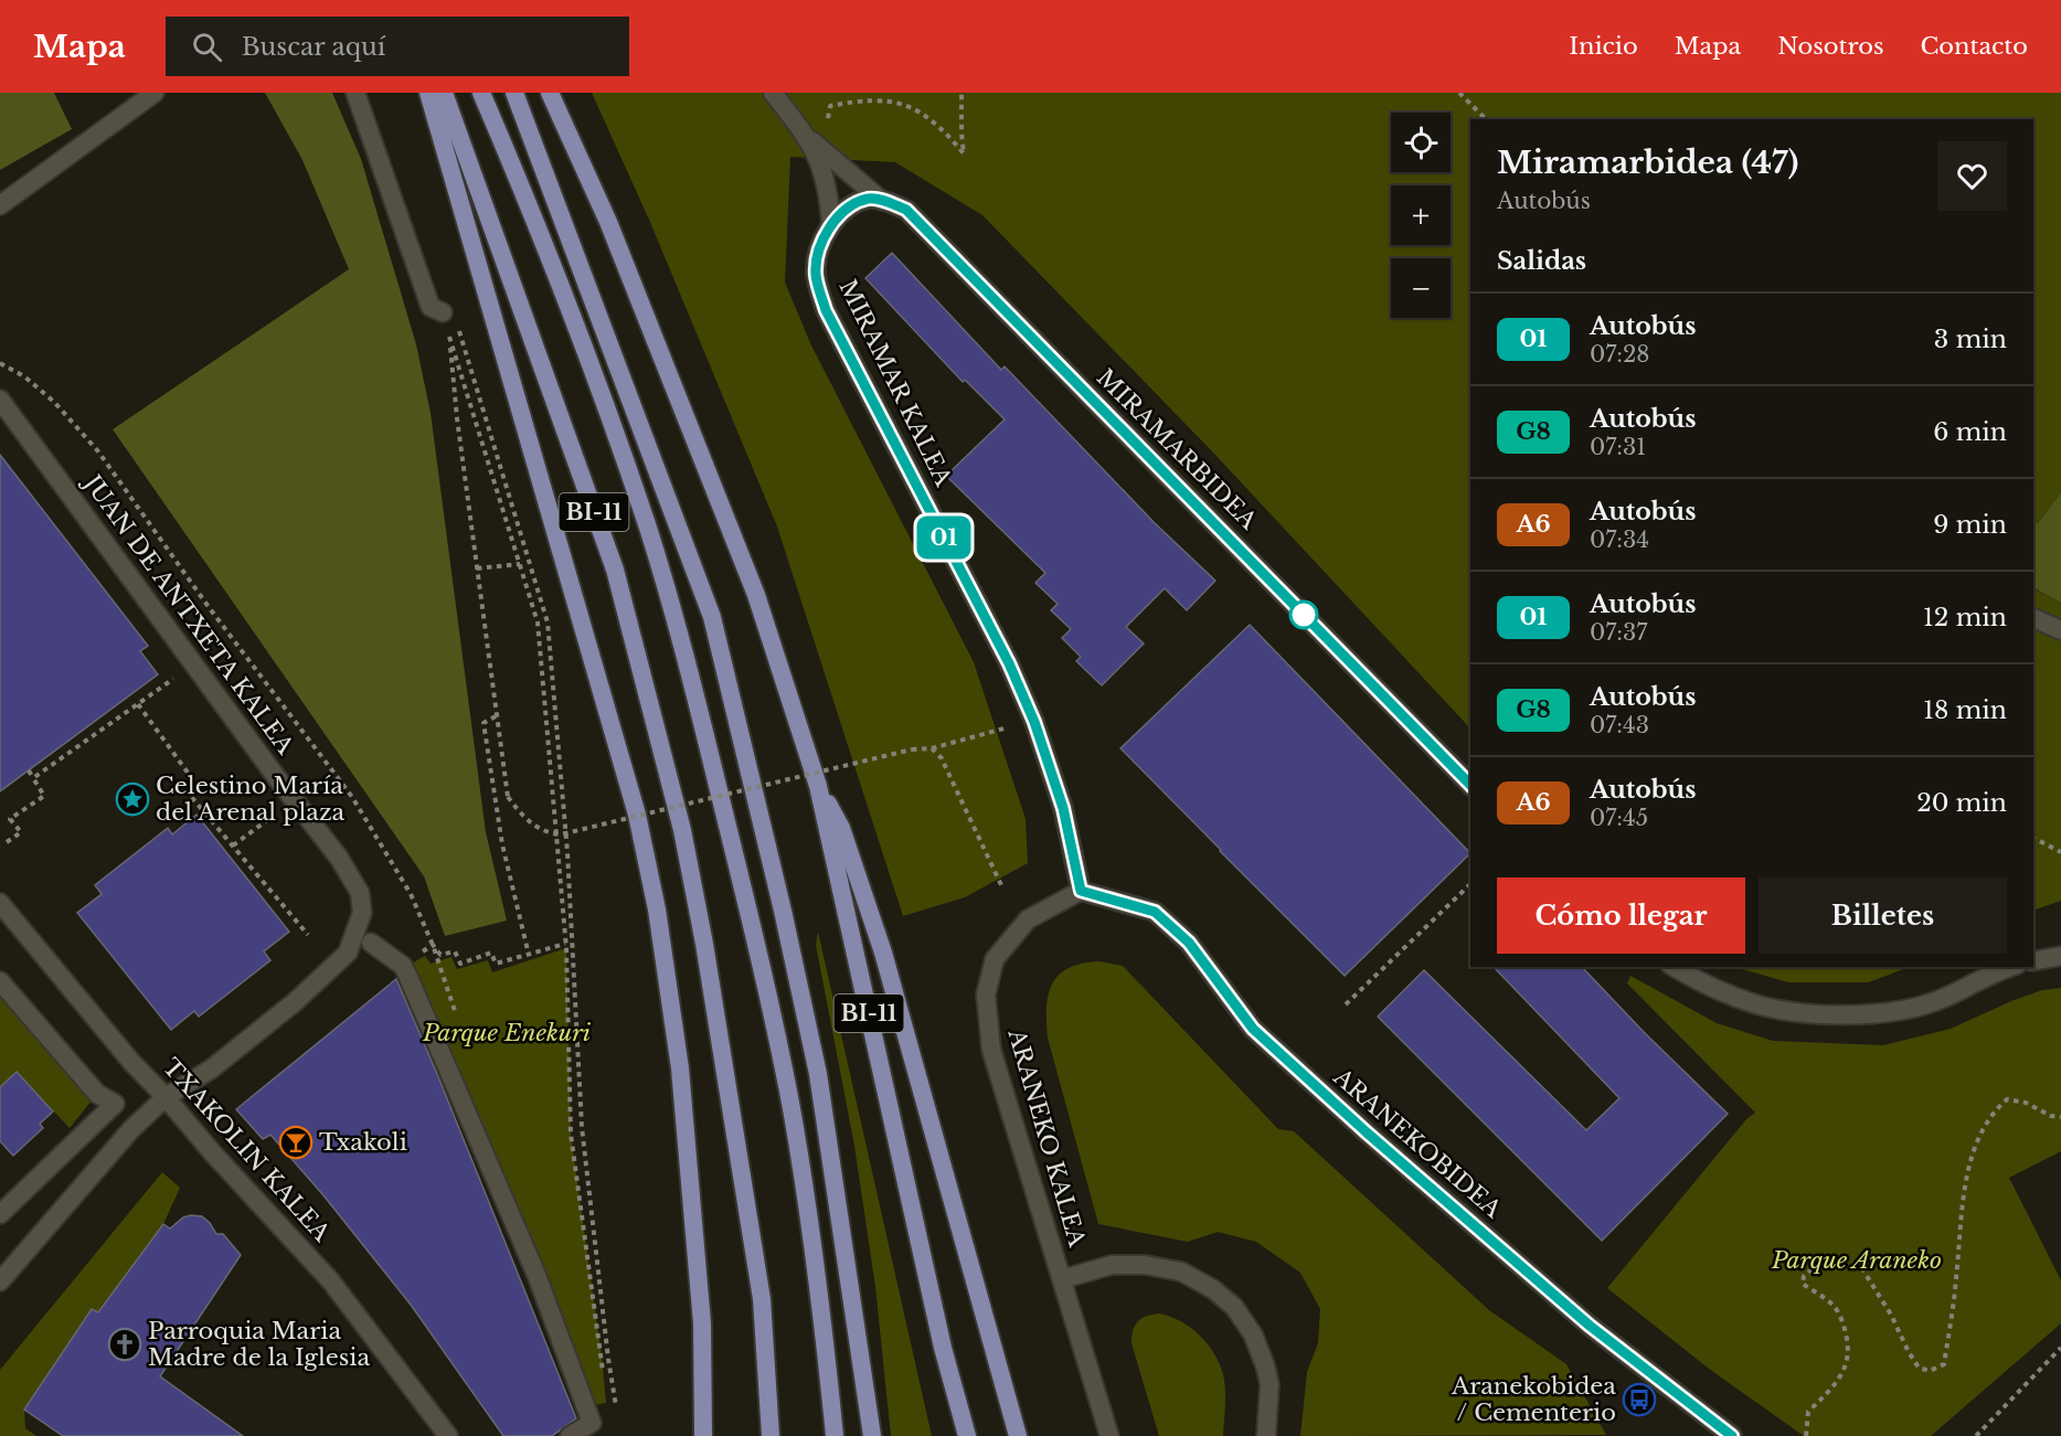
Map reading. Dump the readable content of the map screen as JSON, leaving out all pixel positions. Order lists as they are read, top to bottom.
{
  "streets": {
    "main road": ["BI-11"],
    "street": [
      "MIRAMAR KALEA",
      "MIRAMARBIDEA",
      "JUAN DE ANTXETA KALEA",
      "ARANEKO KALEA",
      "ARANEKOBIDEA",
      "TXAKOLIN KALEA"
    ]
  },
  "crossings": [
    ["MIRAMAR KALEA", "ARANEKO KALEA"],
    ["MIRAMAR KALEA", "ARANEKOBIDEA"],
    ["JUAN DE ANTXETA KALEA", "TXAKOLIN KALEA"],
    ["ARANEKO KALEA", "ARANEKOBIDEA"]
  ],
  "parks": ["Parque Enekuri", "Parque Araneko"],
  "places": {
    "place": ["Celestino María del Arenal plaza"],
    "bar": ["Txakoli"],
    "church": ["Parroquia Maria Madre de la Iglesia"],
    "bus stop": ["Aranekobidea / Cementerio"]
  },
  "lines": ["bus line 01"],
  "page": {
    "header": "Mapa",
    "search": "Buscar aquí",
    "nav": [
      "Inicio",
      "Mapa",
      "Nosotros",
      "Contacto"
    ],
    "on_map": "01",
    "map_buttons": ["+", "−"],
    "heading": [
      ["Miramarbidea (47)", "Autobús"],
      "Salidas"
    ],
    "list": [
      {
        "mark": "01",
        "name": "Autobús",
        "note": "07:28",
        "value": "3 min"
      },
      {
        "mark": "G8",
        "name": "Autobús",
        "note": "07:31",
        "value": "6 min"
      },
      {
        "mark": "A6",
        "name": "Autobús",
        "note": "07:34",
        "value": "9 min"
      },
      {
        "mark": "01",
        "name": "Autobús",
        "note": "07:37",
        "value": "12 min"
      },
      {
        "mark": "G8",
        "name": "Autobús",
        "note": "07:43",
        "value": "18 min"
      },
      {
        "mark": "A6",
        "name": "Autobús",
        "note": "07:45",
        "value": "20 min"
      }
    ],
    "buttons": ["Cómo llegar", "Billetes"]
  }
}
